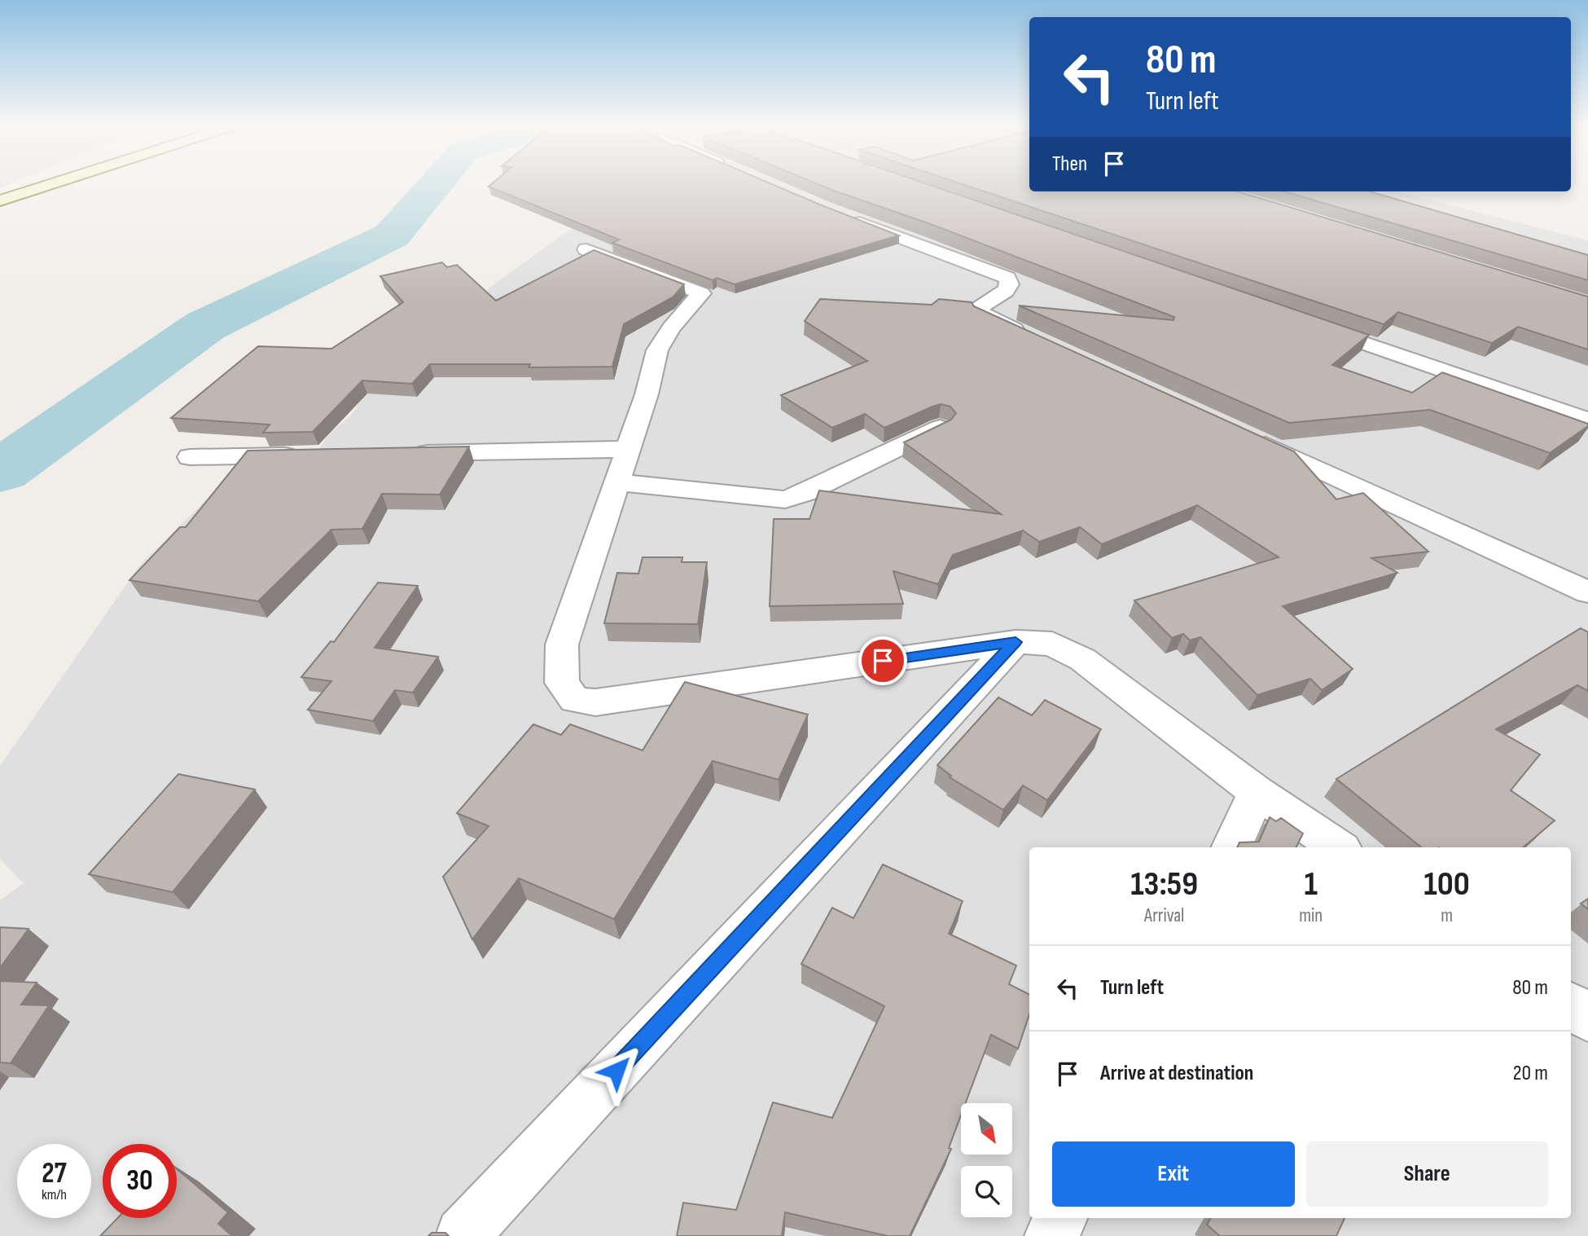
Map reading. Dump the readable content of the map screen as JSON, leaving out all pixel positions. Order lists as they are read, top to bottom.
{
  "north": "bottom right",
  "page": {
    "turn": ["80 m", "Turn left"],
    "then": "Then",
    "eta": [
      "13:59",
      "Arrival",
      "1",
      "min",
      "100",
      "m"
    ],
    "list": [
      {
        "name": "Turn left",
        "value": "80 m"
      },
      {
        "name": "Arrive at destination",
        "value": "20 m"
      }
    ],
    "buttons": ["Exit", "Share"],
    "speed": "27 km/h",
    "limit": "30"
  }
}
